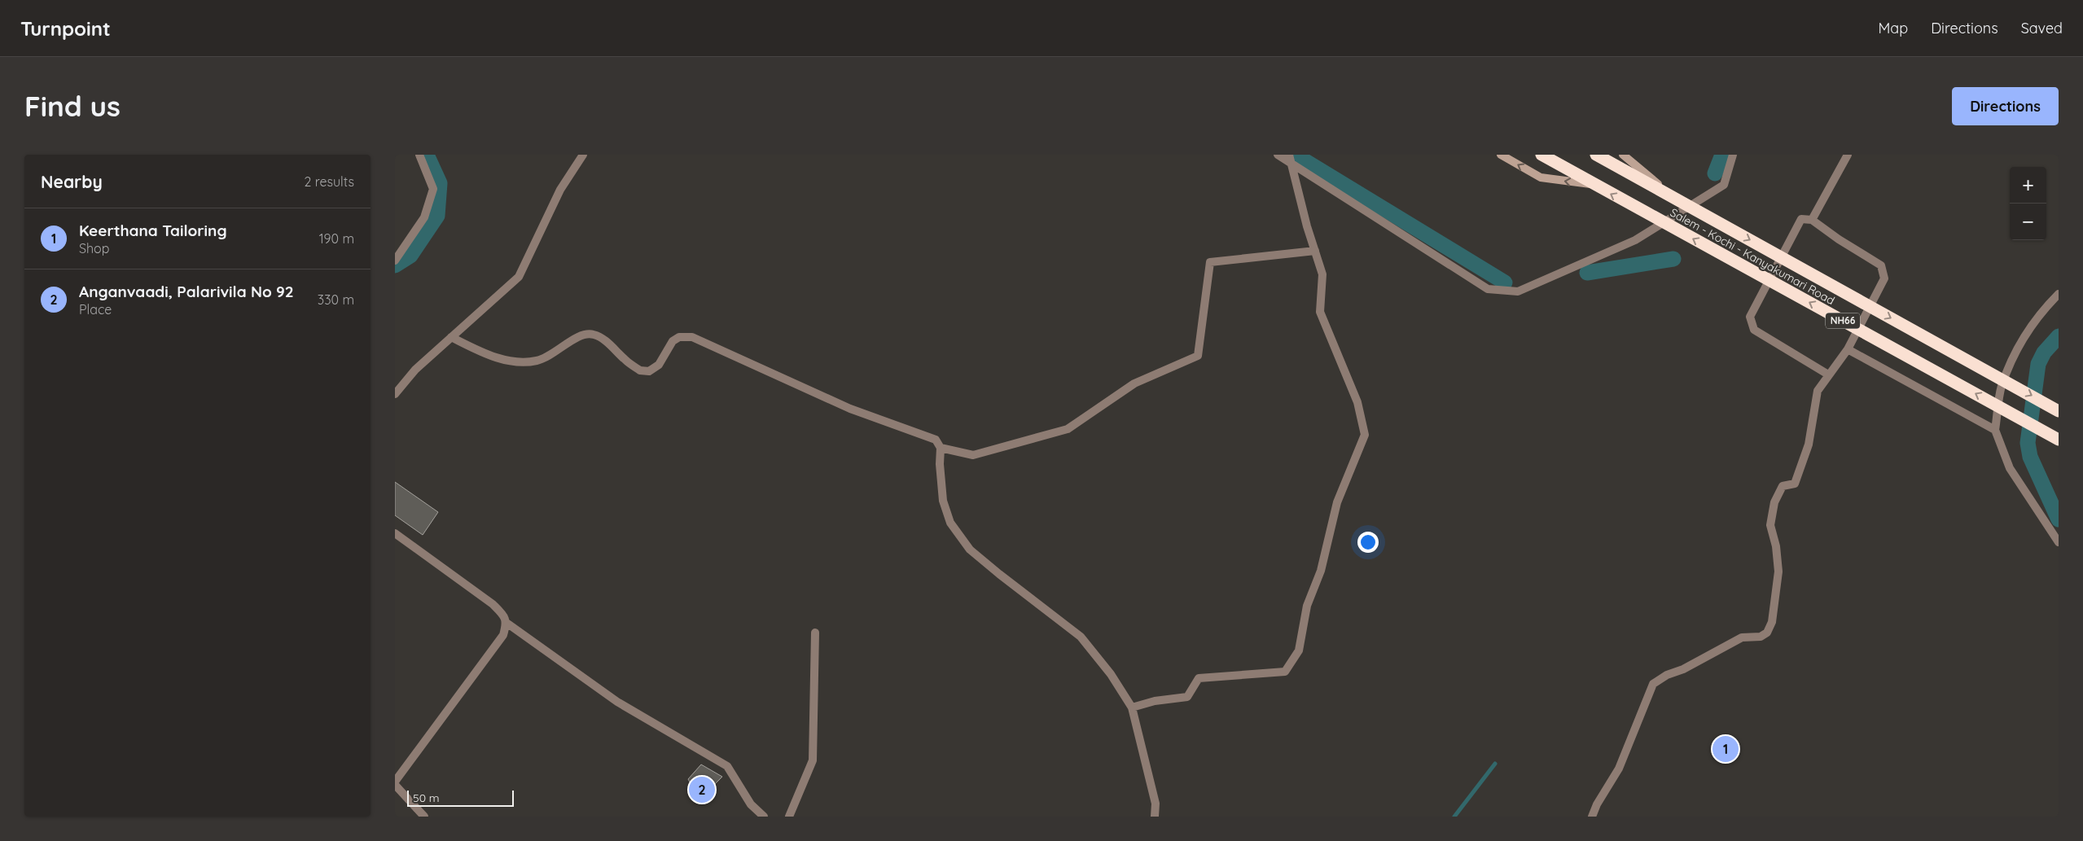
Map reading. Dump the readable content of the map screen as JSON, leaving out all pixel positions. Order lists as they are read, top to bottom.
{
  "streets": {
    "highway": ["Salem - Kochi - Kanyakumari Road", "NH66"]
  },
  "scale_bar": "50 m",
  "page": {
    "header": "Turnpoint",
    "nav": ["Map", "Directions", "Saved"],
    "buttons": "Directions",
    "title": "Find us",
    "heading": ["Nearby", "2 results"],
    "map_buttons": ["+", "−"],
    "list": [
      {
        "mark": "1",
        "name": "Keerthana Tailoring",
        "note": "Shop",
        "value": "190 m"
      },
      {
        "mark": "2",
        "name": "Anganvaadi, Palarivila No 92",
        "note": "Place",
        "value": "330 m"
      }
    ],
    "pins": ["1", "2"],
    "scale": "50 m"
  }
}
